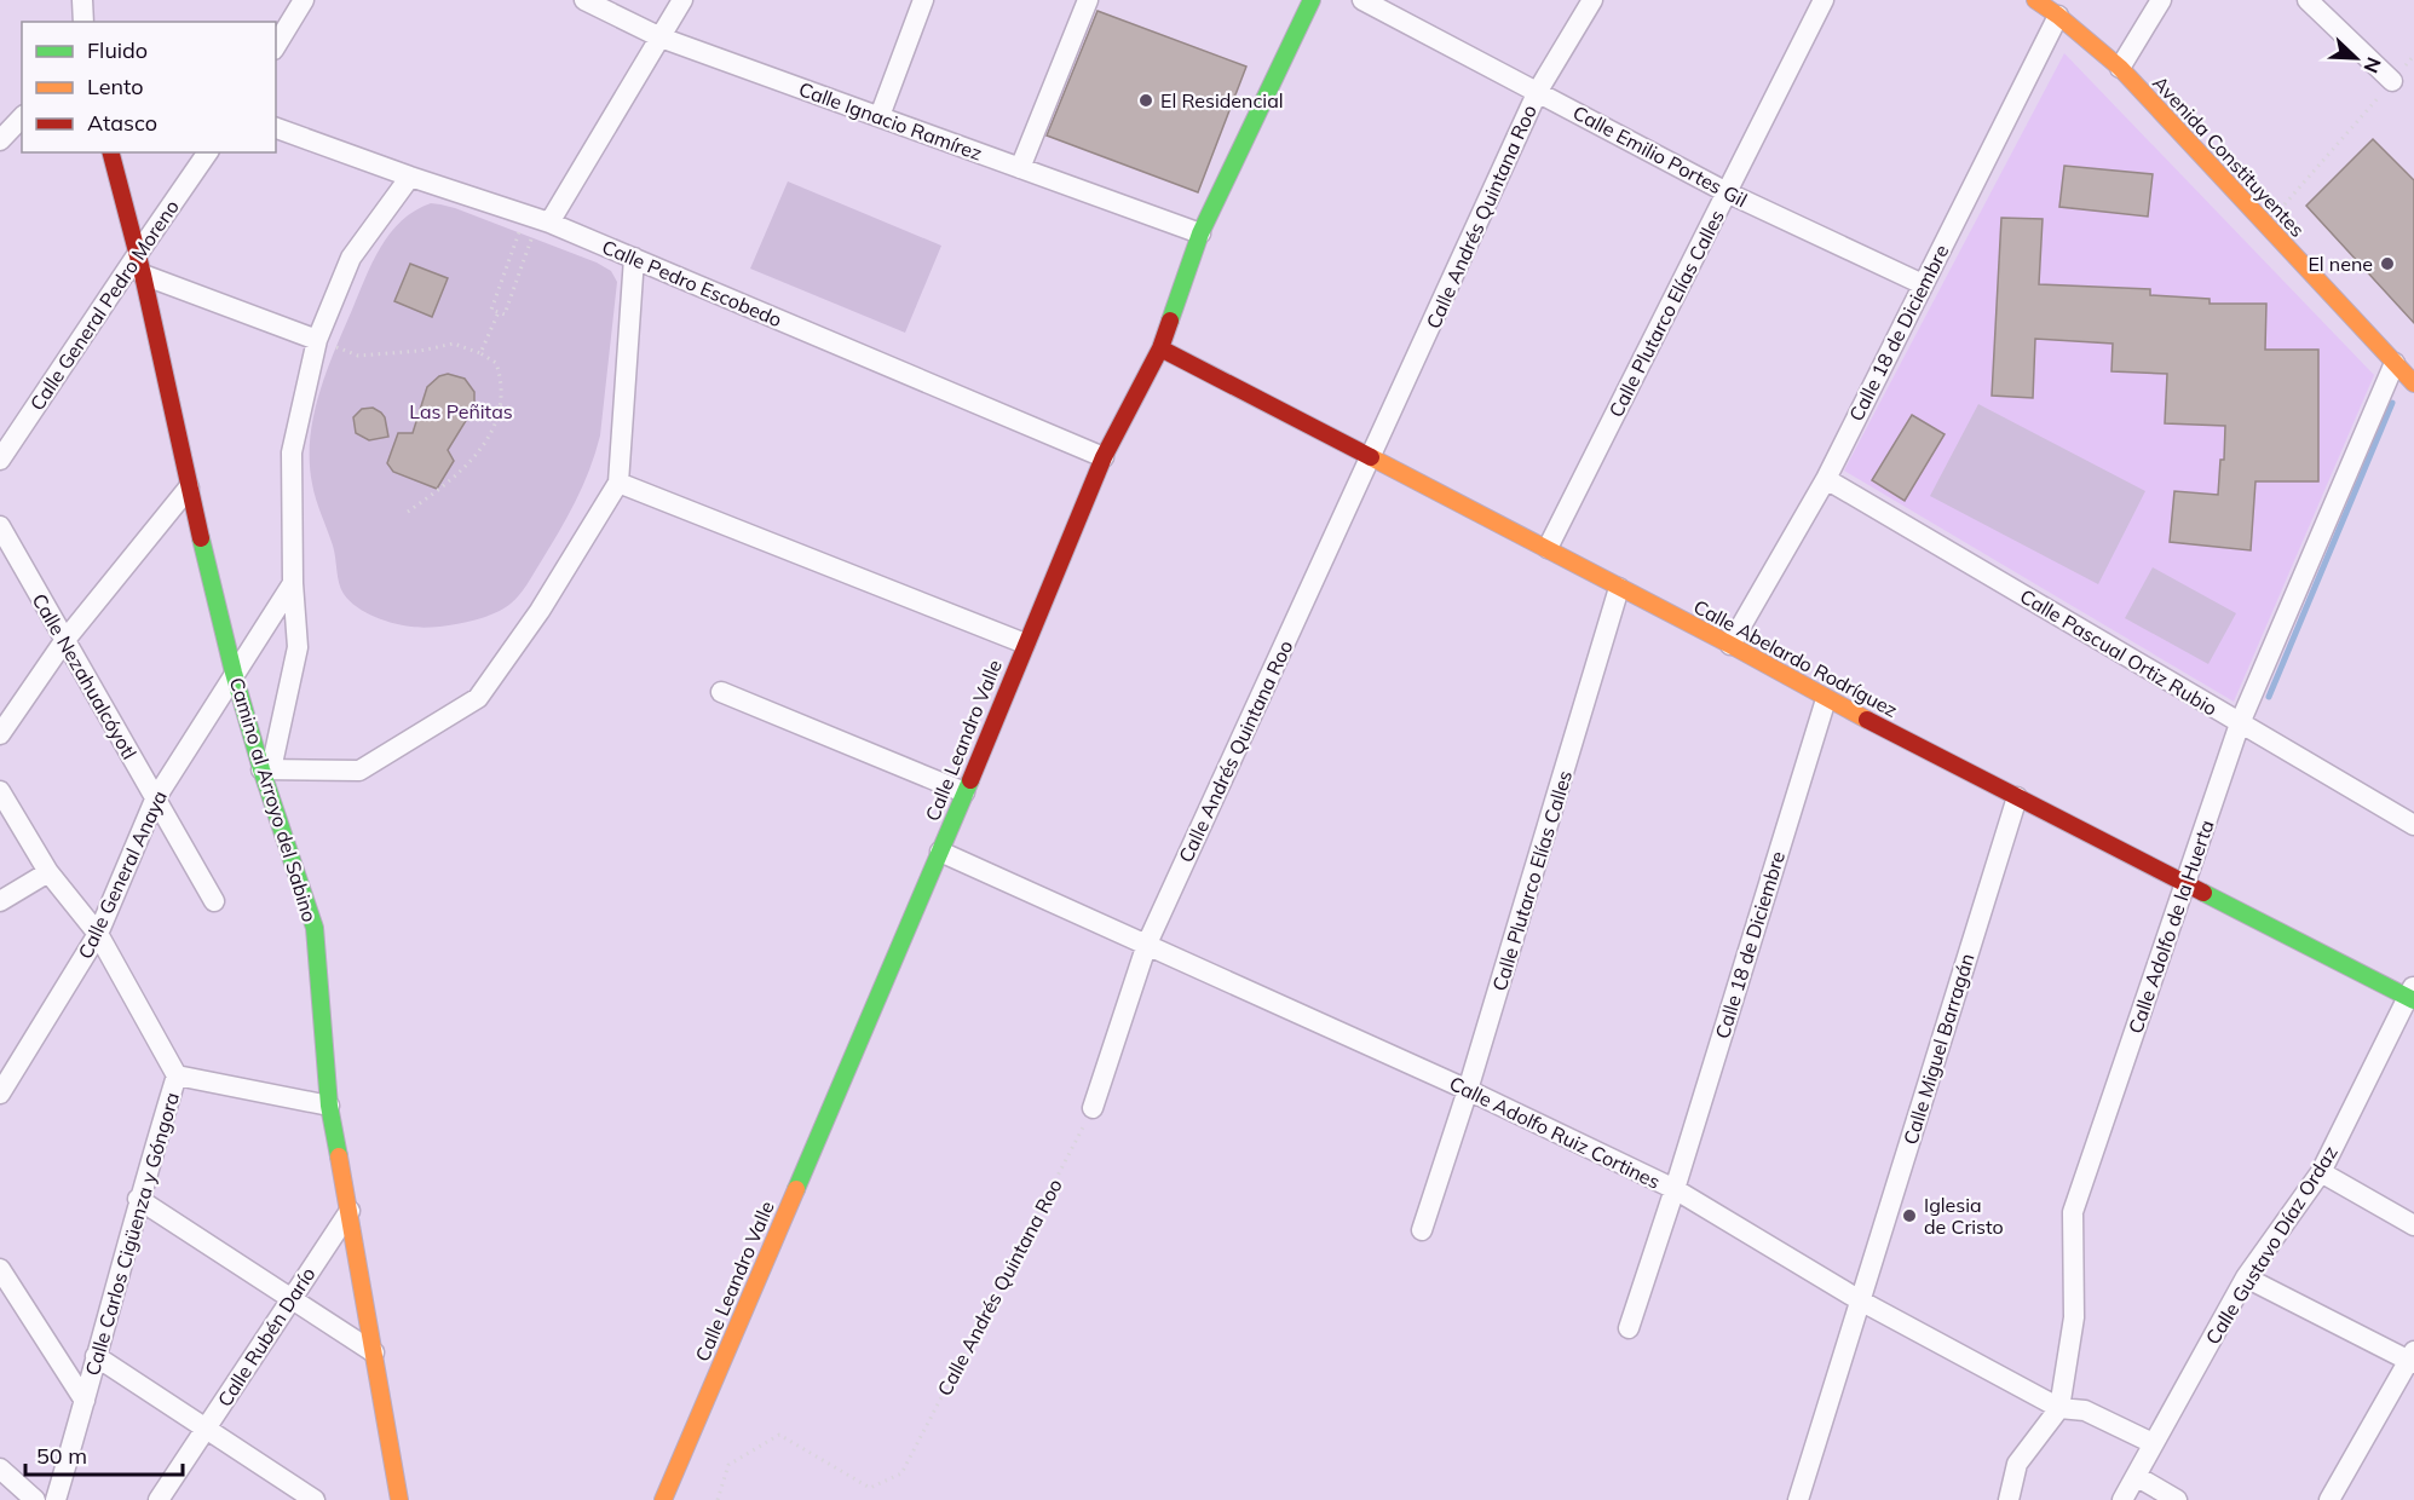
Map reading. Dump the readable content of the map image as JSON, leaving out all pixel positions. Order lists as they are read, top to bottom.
{
  "streets": {
    "street": [
      "Calle Ignacio Ramírez",
      "Calle Emilio Portes Gil",
      "Avenida Constituyentes",
      "Calle Andrés Quintana Roo",
      "Calle Pedro Escobedo",
      "Calle General Pedro Moreno",
      "Calle Plutarco Elías Calles",
      "Calle 18 de Diciembre",
      "Calle Pascual Ortiz Rubio",
      "Calle Abelardo Rodríguez",
      "Calle Nezahualcóyotl",
      "Calle Leandro Valle",
      "Camino al Arroyo del Sabino",
      "Calle General Anaya",
      "Calle Adolfo de la Huerta",
      "Calle Miguel Barragán",
      "Calle Adolfo Ruiz Cortines",
      "Calle Carlos Cigüenza y Góngora",
      "Calle Gustavo Díaz Ordaz",
      "Calle Rubén Darío"
    ]
  },
  "crossings": [
    ["Calle Ignacio Ramírez", "Calle Leandro Valle"],
    ["Calle Emilio Portes Gil", "Calle Andrés Quintana Roo"],
    ["Calle Emilio Portes Gil", "Calle Plutarco Elías Calles"],
    ["Calle Emilio Portes Gil", "Calle 18 de Diciembre"],
    ["Avenida Constituyentes", "Calle 18 de Diciembre"],
    ["Avenida Constituyentes", "Calle Adolfo de la Huerta"],
    ["Calle Andrés Quintana Roo", "Calle Abelardo Rodríguez"],
    ["Calle Andrés Quintana Roo", "Calle Adolfo Ruiz Cortines"],
    ["Calle Pedro Escobedo", "Calle Leandro Valle"],
    ["Calle General Pedro Moreno", "Camino al Arroyo del Sabino"],
    ["Calle Plutarco Elías Calles", "Calle Abelardo Rodríguez"],
    ["Calle Plutarco Elías Calles", "Calle Adolfo Ruiz Cortines"],
    ["Calle 18 de Diciembre", "Calle Pascual Ortiz Rubio"],
    ["Calle 18 de Diciembre", "Calle Abelardo Rodríguez"],
    ["Calle 18 de Diciembre", "Calle Adolfo Ruiz Cortines"],
    ["Calle Pascual Ortiz Rubio", "Calle Adolfo de la Huerta"],
    ["Calle Abelardo Rodríguez", "Calle Leandro Valle"],
    ["Calle Abelardo Rodríguez", "Calle Adolfo de la Huerta"],
    ["Calle Abelardo Rodríguez", "Calle Miguel Barragán"],
    ["Calle Abelardo Rodríguez", "Calle Gustavo Díaz Ordaz"],
    ["Calle Nezahualcóyotl", "Calle General Anaya"],
    ["Calle Leandro Valle", "Calle Adolfo Ruiz Cortines"],
    ["Camino al Arroyo del Sabino", "Calle General Anaya"],
    ["Camino al Arroyo del Sabino", "Calle Carlos Cigüenza y Góngora"],
    ["Camino al Arroyo del Sabino", "Calle Rubén Darío"],
    ["Calle Adolfo de la Huerta", "Calle Adolfo Ruiz Cortines"],
    ["Calle Miguel Barragán", "Calle Adolfo Ruiz Cortines"],
    ["Calle Adolfo Ruiz Cortines", "Calle Gustavo Díaz Ordaz"]
  ],
  "parks": ["Las Peñitas"],
  "places": ["El Residencial", "El nene", "Iglesia de Cristo"],
  "legend": ["Fluido", "Lento", "Atasco"],
  "scale_bar": "50 m",
  "north": "bottom right"
}
